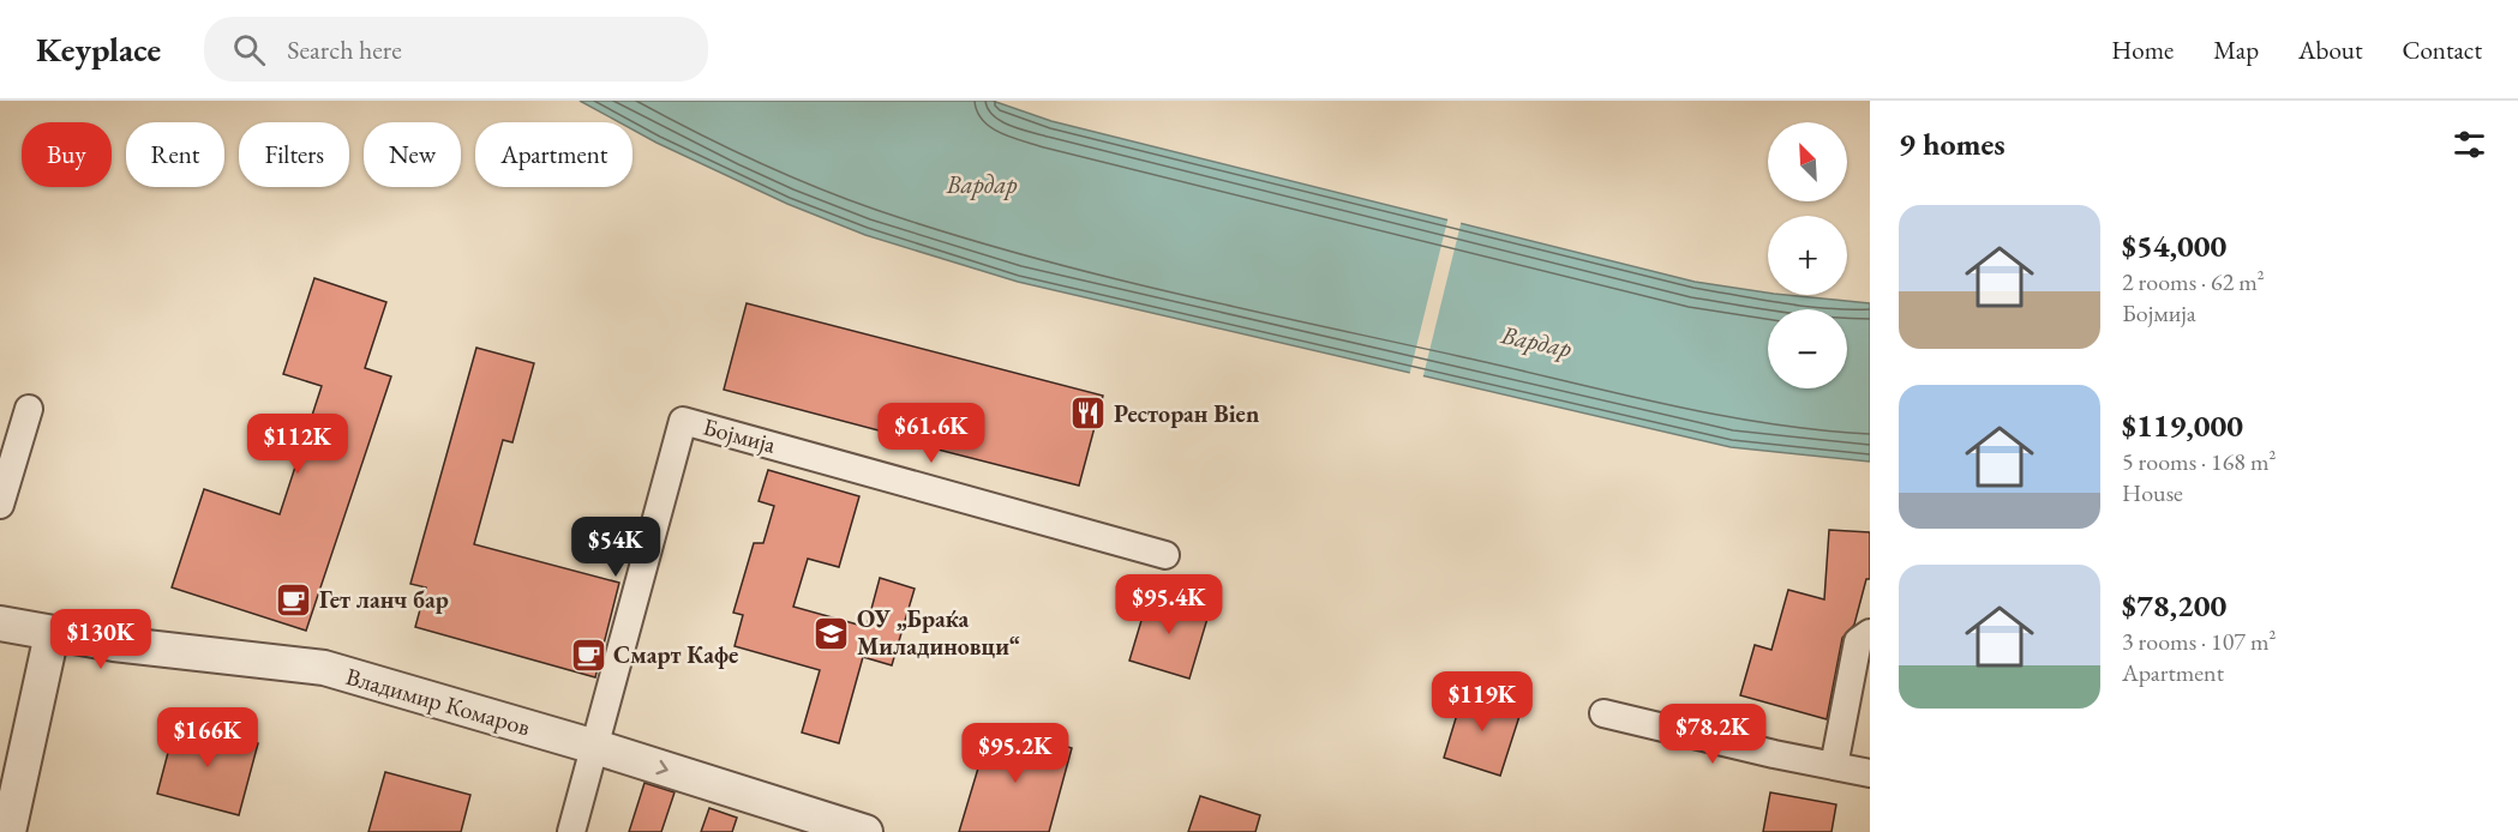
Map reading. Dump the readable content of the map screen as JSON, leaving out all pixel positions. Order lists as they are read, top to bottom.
{
  "streets": {
    "street": ["Бојмија", "Владимир Комаров"]
  },
  "crossings": [
    ["Бојмија", "Владимир Комаров"]
  ],
  "water": ["Вардар"],
  "places": {
    "restaurant": ["Ресторан Bien"],
    "cafe": ["Гет ланч бар", "Смарт Кафе"],
    "school or university": ["ОУ „Браќа Миладиновци“"]
  },
  "north": "top left",
  "page": {
    "header": "Keyplace",
    "search": "Search here",
    "nav": [
      "Home",
      "Map",
      "About",
      "Contact"
    ],
    "heading": "9 homes",
    "map_buttons": ["+", "−"],
    "chip": [
      "Buy",
      "Rent",
      "Filters",
      "New",
      "Apartment"
    ],
    "list": [
      {
        "name": "$54,000",
        "note": "2 rooms · 62 m² · Бојмија"
      },
      {
        "name": "$119,000",
        "note": "5 rooms · 168 m² · House"
      },
      {
        "name": "$78,200",
        "note": "3 rooms · 107 m² · Apartment"
      }
    ],
    "price": [
      "$61.6K",
      "$112K",
      "$54K",
      "$95.4K",
      "$130K",
      "$119K",
      "$78.2K",
      "$166K",
      "$95.2K"
    ]
  }
}
